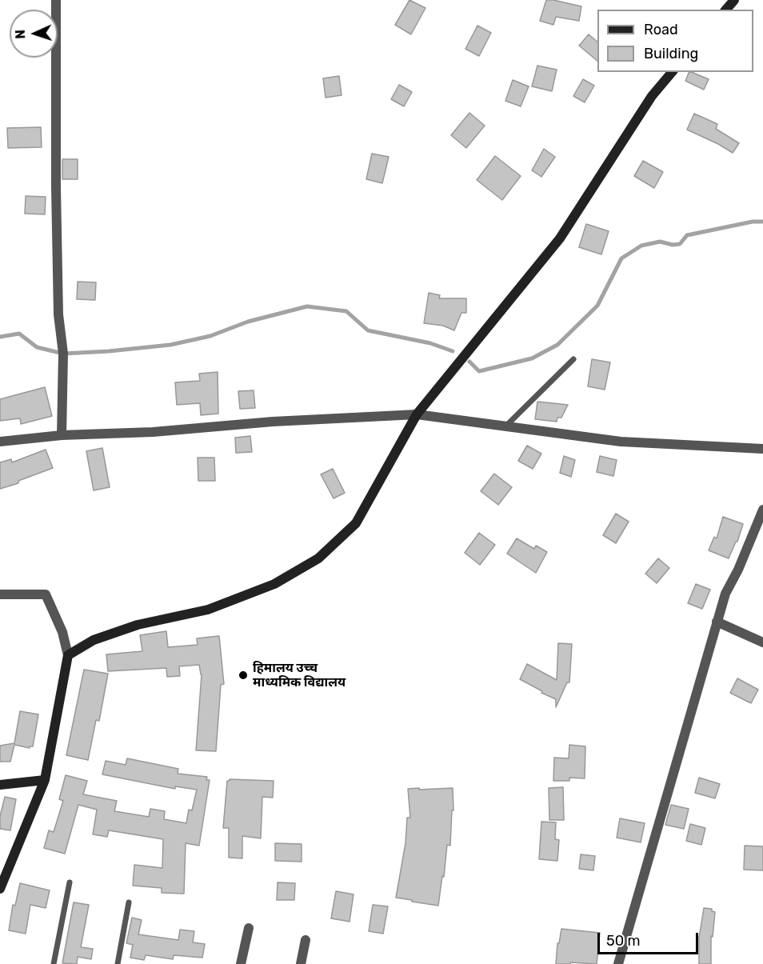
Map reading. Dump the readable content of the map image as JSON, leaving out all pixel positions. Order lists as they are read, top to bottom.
{
  "places": ["हिमालय उच्च माध्यमिक विद्यालय"],
  "legend": ["Road", "Building"],
  "scale_bar": "50 m",
  "north": "left"
}
